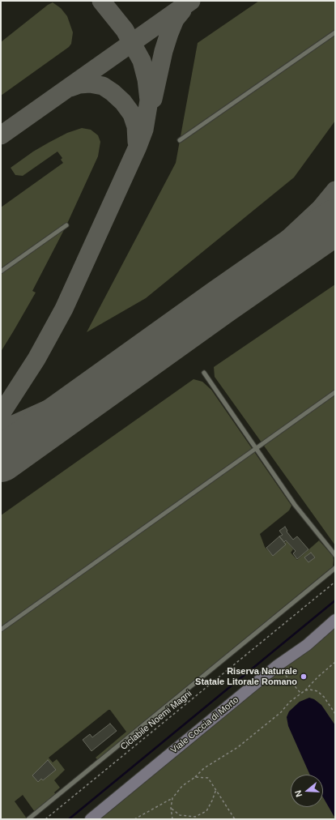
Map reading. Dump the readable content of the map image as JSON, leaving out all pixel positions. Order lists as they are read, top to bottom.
{
  "streets": {
    "street": ["Viale Coccia di Morto"],
    "path": ["Ciclabile Noemi Magni"]
  },
  "places": ["Riserva Naturale Statale Litorale Romano"],
  "north": "left"
}
